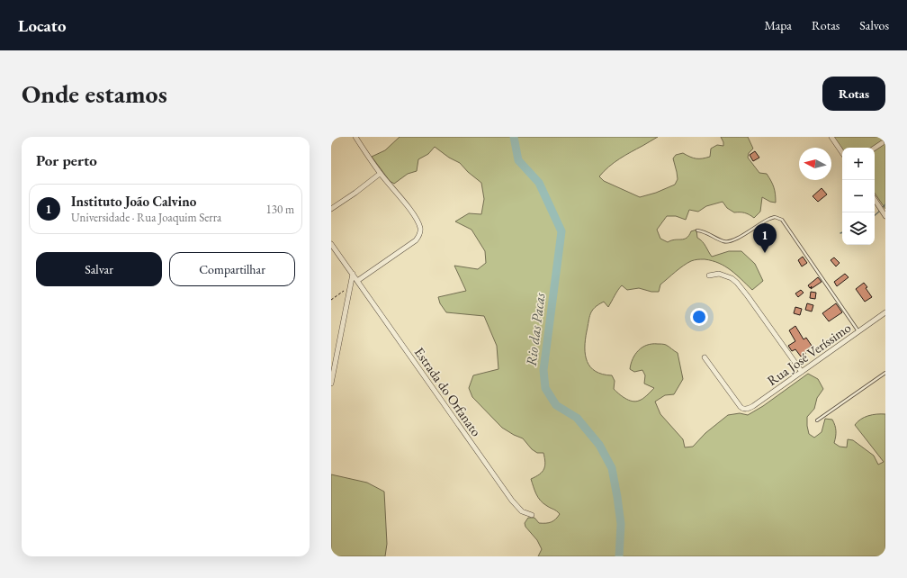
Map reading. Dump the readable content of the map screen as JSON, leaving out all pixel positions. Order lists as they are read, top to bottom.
{
  "streets": {
    "street": ["Rua José Veríssimo", "Estrada do Orfanato"]
  },
  "water": ["Rio das Pacas"],
  "north": "left",
  "page": {
    "header": "Locato",
    "nav": ["Mapa", "Rotas", "Salvos"],
    "buttons": [
      "Rotas",
      ["Salvar", "Compartilhar"]
    ],
    "title": "Onde estamos",
    "heading": "Por perto",
    "map_buttons": ["+", "−"],
    "list": [
      {
        "mark": "1",
        "name": "Instituto João Calvino",
        "note": "Universidade · Rua Joaquim Serra",
        "value": "130 m"
      }
    ],
    "pins": "1"
  }
}
